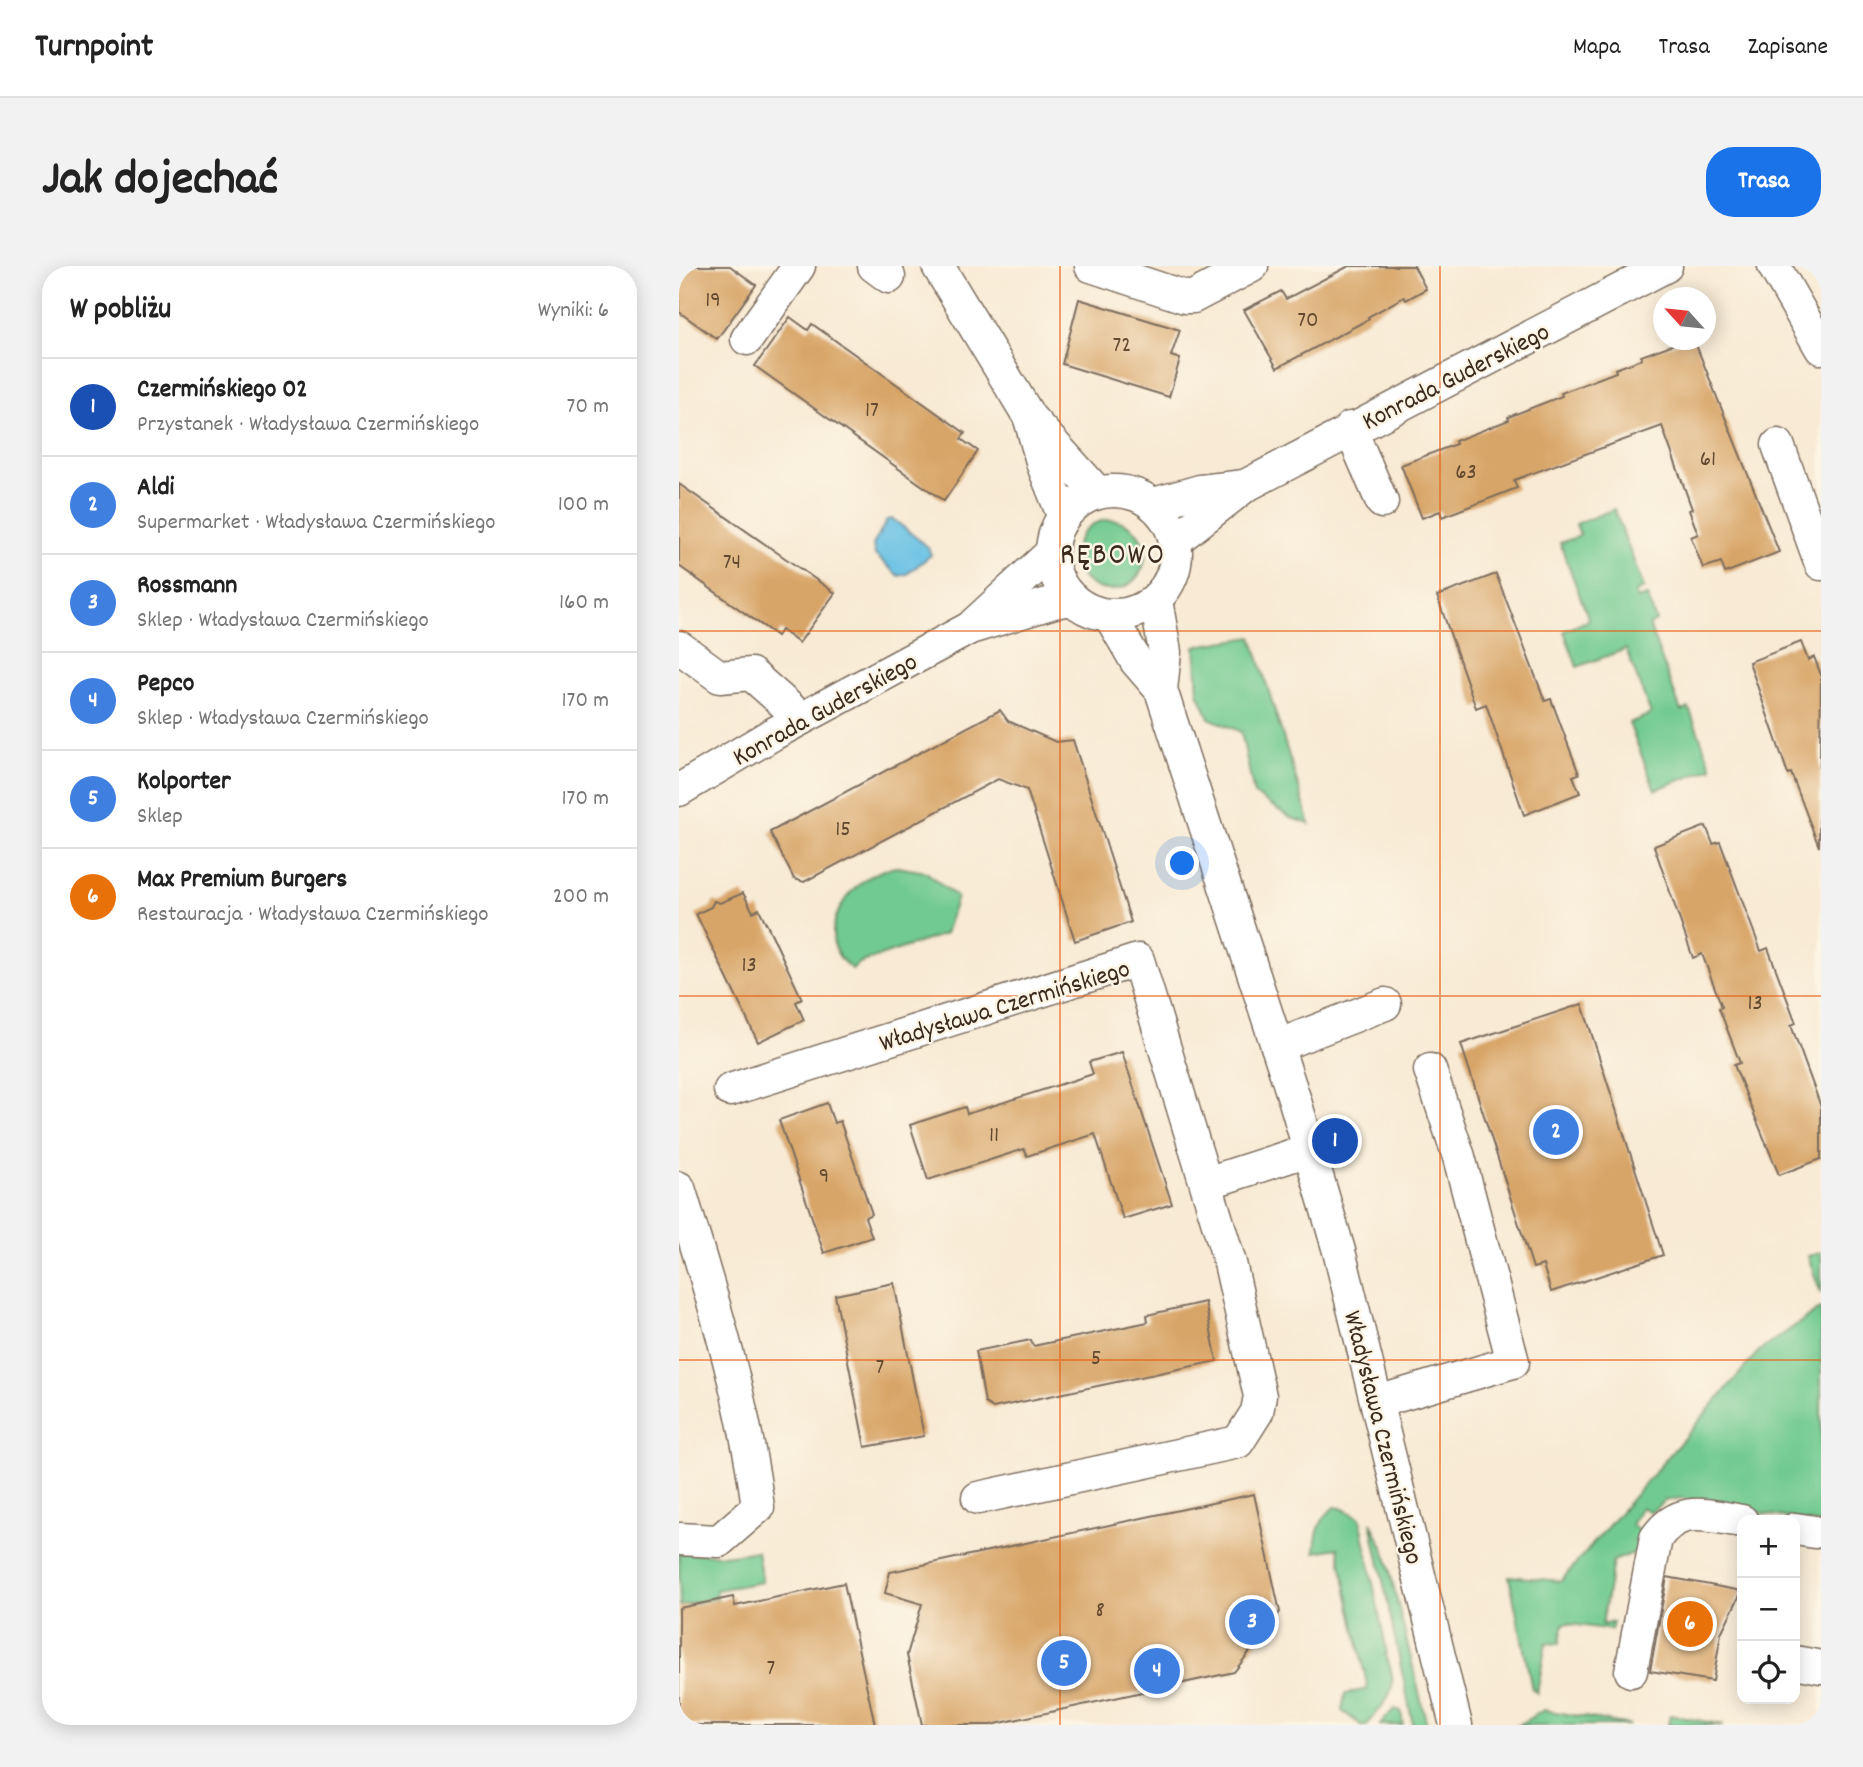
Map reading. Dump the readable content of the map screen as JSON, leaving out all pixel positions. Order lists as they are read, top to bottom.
{
  "streets": {
    "street": ["Konrada Guderskiego", "Władysława Czermińskiego"]
  },
  "crossings": [
    ["Konrada Guderskiego", "Władysława Czermińskiego"]
  ],
  "districts": ["RĘBOWO"],
  "house_numbers": [
    "19",
    "70",
    "72",
    "17",
    "61",
    "63",
    "74",
    "15",
    "13",
    "13",
    "11",
    "9",
    "5",
    "7",
    "8",
    "7"
  ],
  "north": "top left",
  "page": {
    "header": "Turnpoint",
    "nav": ["Mapa", "Trasa", "Zapisane"],
    "title": "Jak dojechać",
    "buttons": "Trasa",
    "heading": ["W pobliżu", "Wyniki: 6"],
    "list": [
      {
        "mark": "1",
        "name": "Czermińskiego 02",
        "note": "Przystanek · Władysława Czermińskiego",
        "value": "70 m"
      },
      {
        "mark": "2",
        "name": "Aldi",
        "note": "Supermarket · Władysława Czermińskiego",
        "value": "100 m"
      },
      {
        "mark": "3",
        "name": "Rossmann",
        "note": "Sklep · Władysława Czermińskiego",
        "value": "160 m"
      },
      {
        "mark": "4",
        "name": "Pepco",
        "note": "Sklep · Władysława Czermińskiego",
        "value": "170 m"
      },
      {
        "mark": "5",
        "name": "Kolporter",
        "note": "Sklep",
        "value": "170 m"
      },
      {
        "mark": "6",
        "name": "Max Premium Burgers",
        "note": "Restauracja · Władysława Czermińskiego",
        "value": "200 m"
      }
    ],
    "pins": [
      "2",
      "1",
      "3",
      "6",
      "5",
      "4"
    ],
    "map_buttons": ["+", "−"]
  }
}
